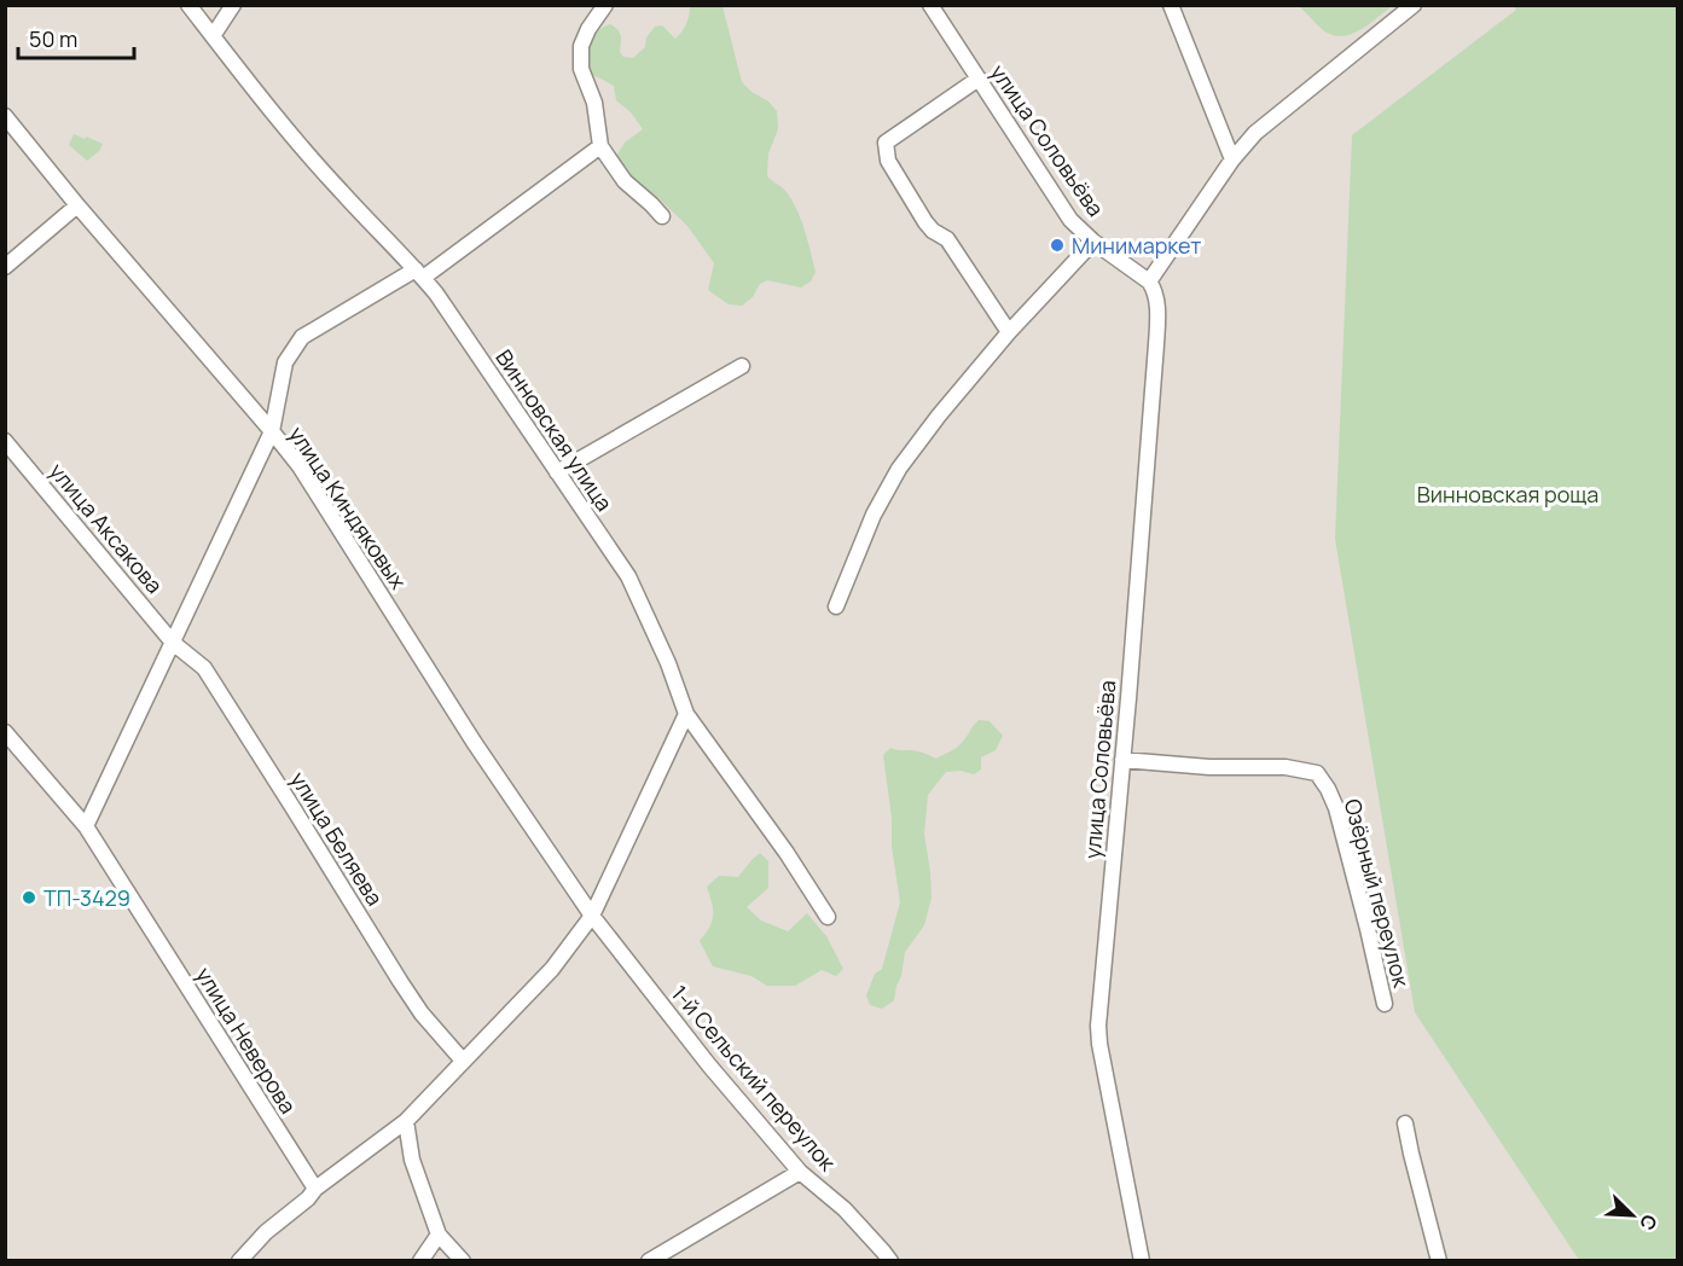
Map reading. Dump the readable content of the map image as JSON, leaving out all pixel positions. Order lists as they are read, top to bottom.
{
  "streets": {
    "street": [
      "улица Соловьёва",
      "Винновская улица",
      "улица Киндяковых",
      "улица Аксакова",
      "улица Беляева",
      "Озёрный переулок",
      "улица Неверова",
      "1-й Сельский переулок"
    ]
  },
  "crossings": [
    ["улица Соловьёва", "Озёрный переулок"],
    ["улица Киндяковых", "1-й Сельский переулок"],
    ["улица Аксакова", "улица Беляева"]
  ],
  "parks": ["Винновская роща"],
  "places": ["Минимаркет", "ТП-3429"],
  "scale_bar": "50 m",
  "north": "bottom right"
}
